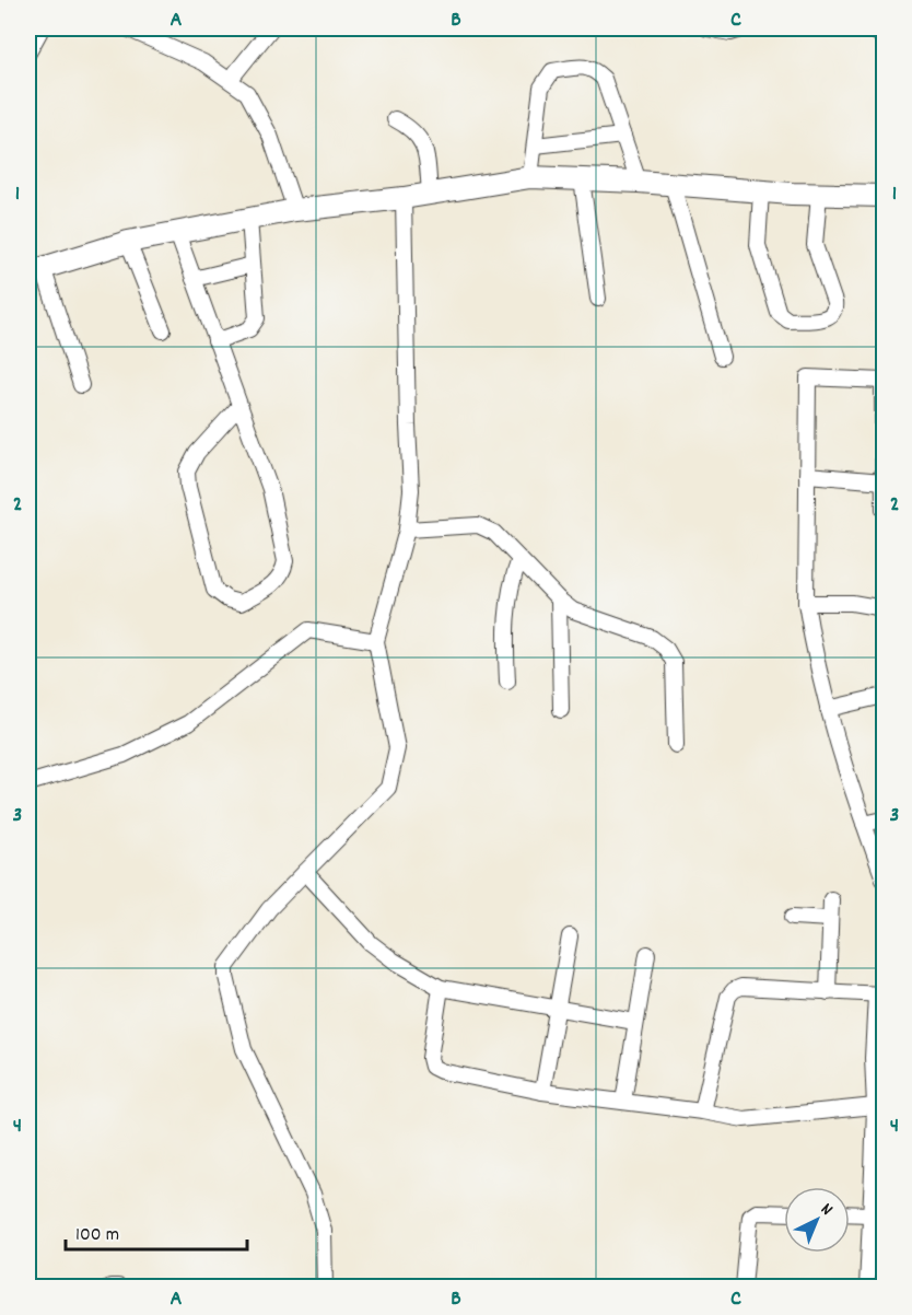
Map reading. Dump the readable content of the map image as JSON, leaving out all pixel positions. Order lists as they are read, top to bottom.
{
  "scale_bar": "100 m",
  "north": "top right",
  "grid": {
    "columns": ["A", "B", "C"],
    "rows": [
      "1",
      "2",
      "3",
      "4"
    ]
  }
}
